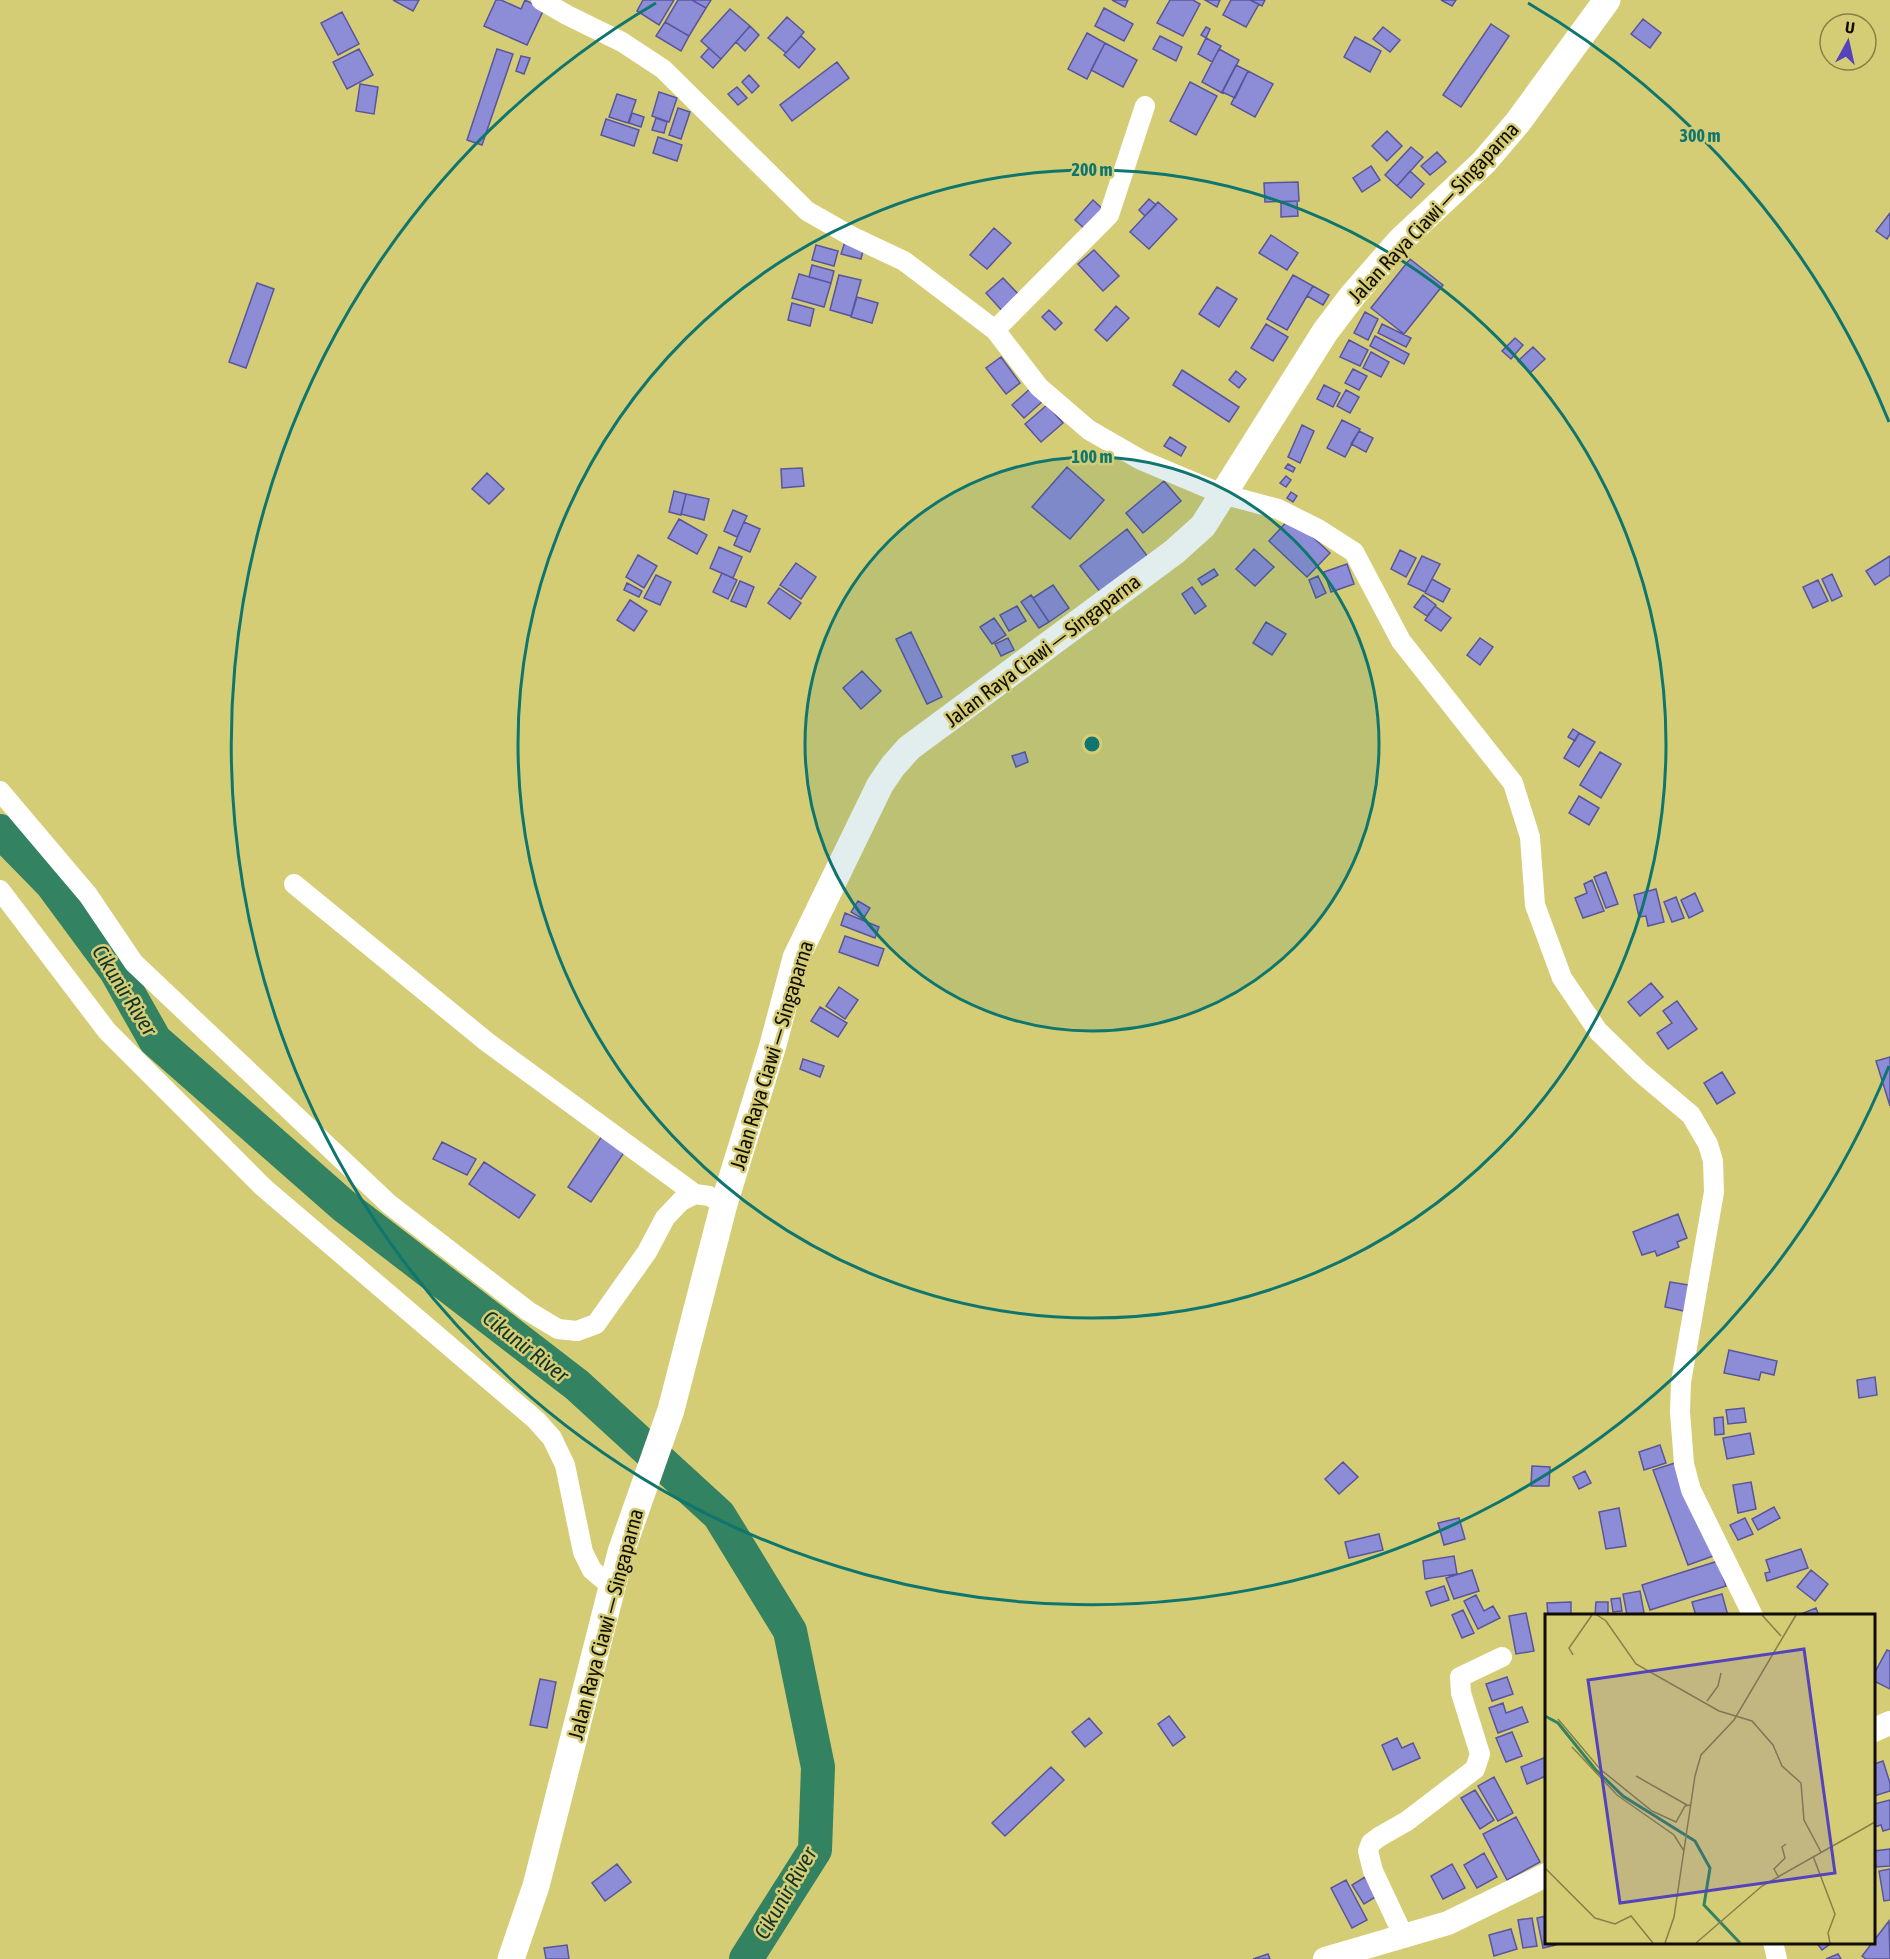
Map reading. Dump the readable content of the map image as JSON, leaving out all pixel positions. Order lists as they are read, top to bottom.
{
  "streets": {
    "main road": ["Jalan Raya Ciawi — Singaparna"]
  },
  "water": ["Cikunir River"],
  "north": "top",
  "rings": ["300 m", "200 m", "100 m"]
}
